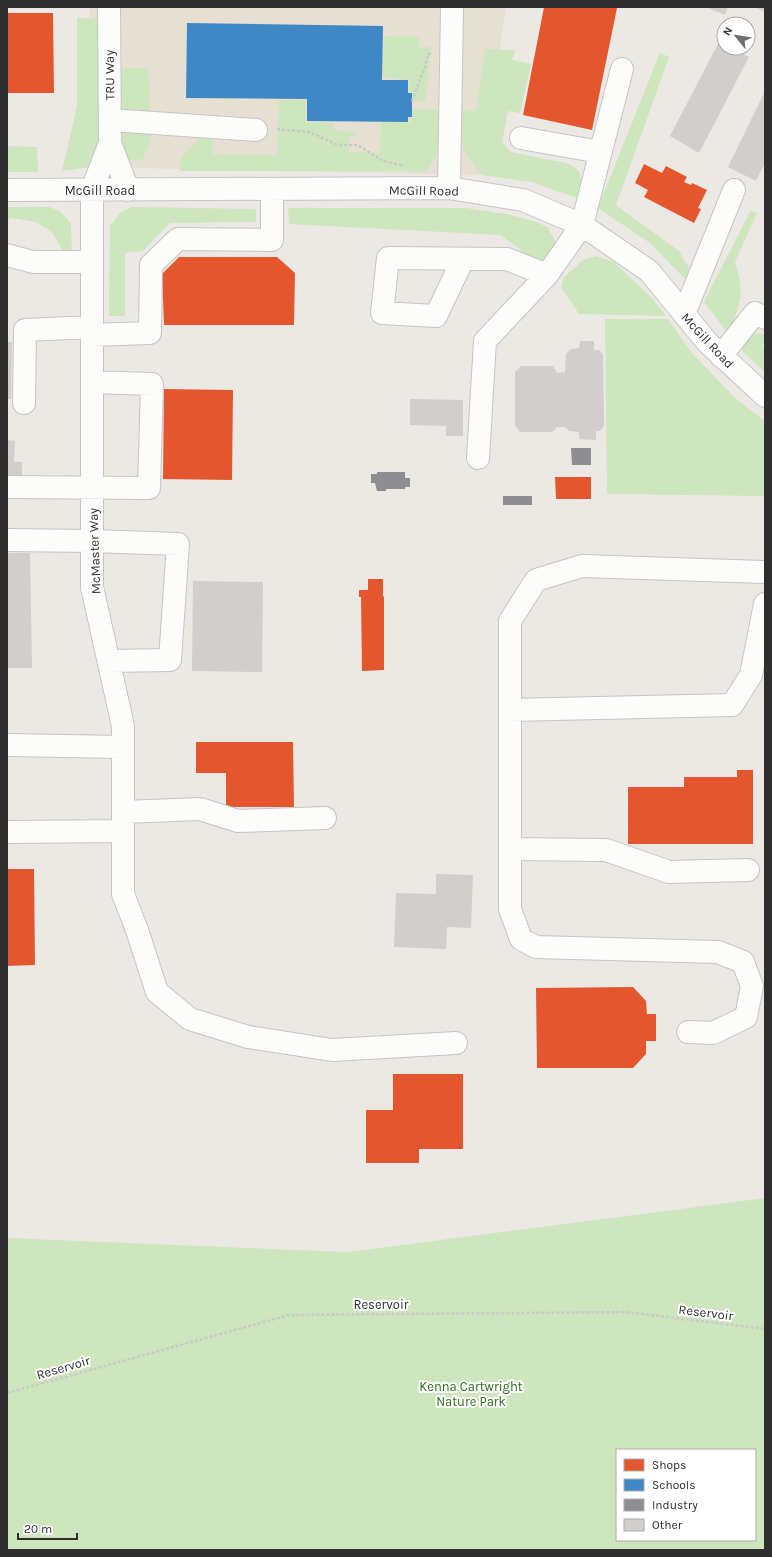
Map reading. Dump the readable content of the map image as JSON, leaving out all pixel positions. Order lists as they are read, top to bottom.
{
  "streets": {
    "street": ["TRU Way", "McGill Road", "McMaster Way"],
    "path": ["Reservoir"]
  },
  "crossings": [
    ["McGill Road", "McMaster Way"]
  ],
  "parks": ["Kenna Cartwright Nature Park"],
  "legend": [
    "Shops",
    "Schools",
    "Industry",
    "Other"
  ],
  "scale_bar": "20 m",
  "north": "top left"
}
